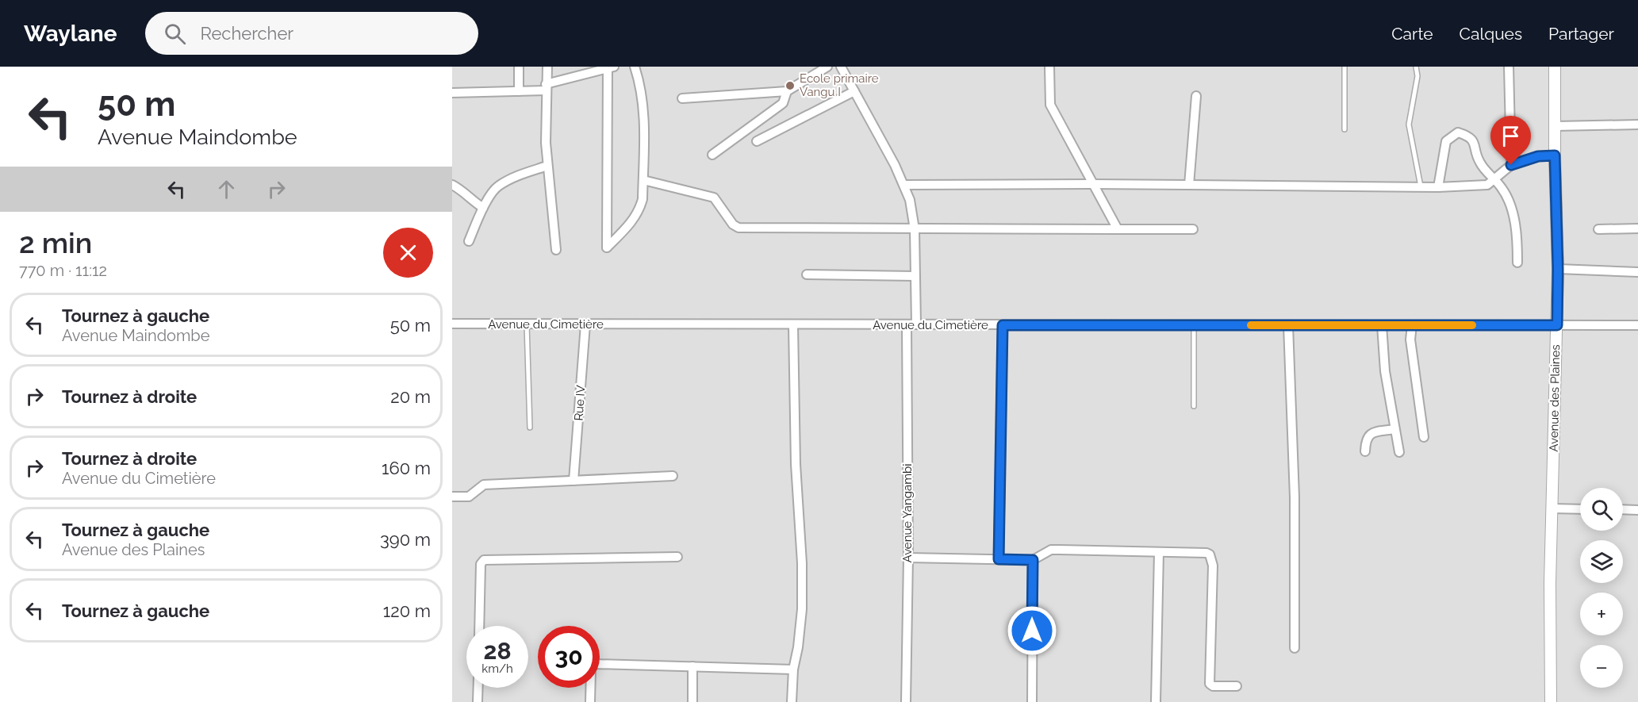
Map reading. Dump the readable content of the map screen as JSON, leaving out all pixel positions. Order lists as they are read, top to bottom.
{
  "streets": {
    "street": [
      "Avenue du Cimetière",
      "Avenue des Plaines",
      "Rue IV",
      "Avenue Yangambi"
    ]
  },
  "crossings": [
    ["Avenue du Cimetière", "Avenue des Plaines"],
    ["Avenue du Cimetière", "Rue IV"],
    ["Avenue du Cimetière", "Avenue Yangambi"]
  ],
  "places": ["Ecole primaire Vangu I"],
  "page": {
    "header": "Waylane",
    "search": "Rechercher",
    "nav": ["Carte", "Calques", "Partager"],
    "turn": ["50 m", "Avenue Maindombe"],
    "heading": ["2 min", "770 m · 11:12"],
    "list": [
      {
        "name": "Tournez à gauche",
        "note": "Avenue Maindombe",
        "value": "50 m"
      },
      {
        "name": "Tournez à droite",
        "value": "20 m"
      },
      {
        "name": "Tournez à droite",
        "note": "Avenue du Cimetière",
        "value": "160 m"
      },
      {
        "name": "Tournez à gauche",
        "note": "Avenue des Plaines",
        "value": "390 m"
      },
      {
        "name": "Tournez à gauche",
        "value": "120 m"
      }
    ],
    "map_buttons": ["+", "−"],
    "speed": "28 km/h",
    "limit": "30"
  }
}
